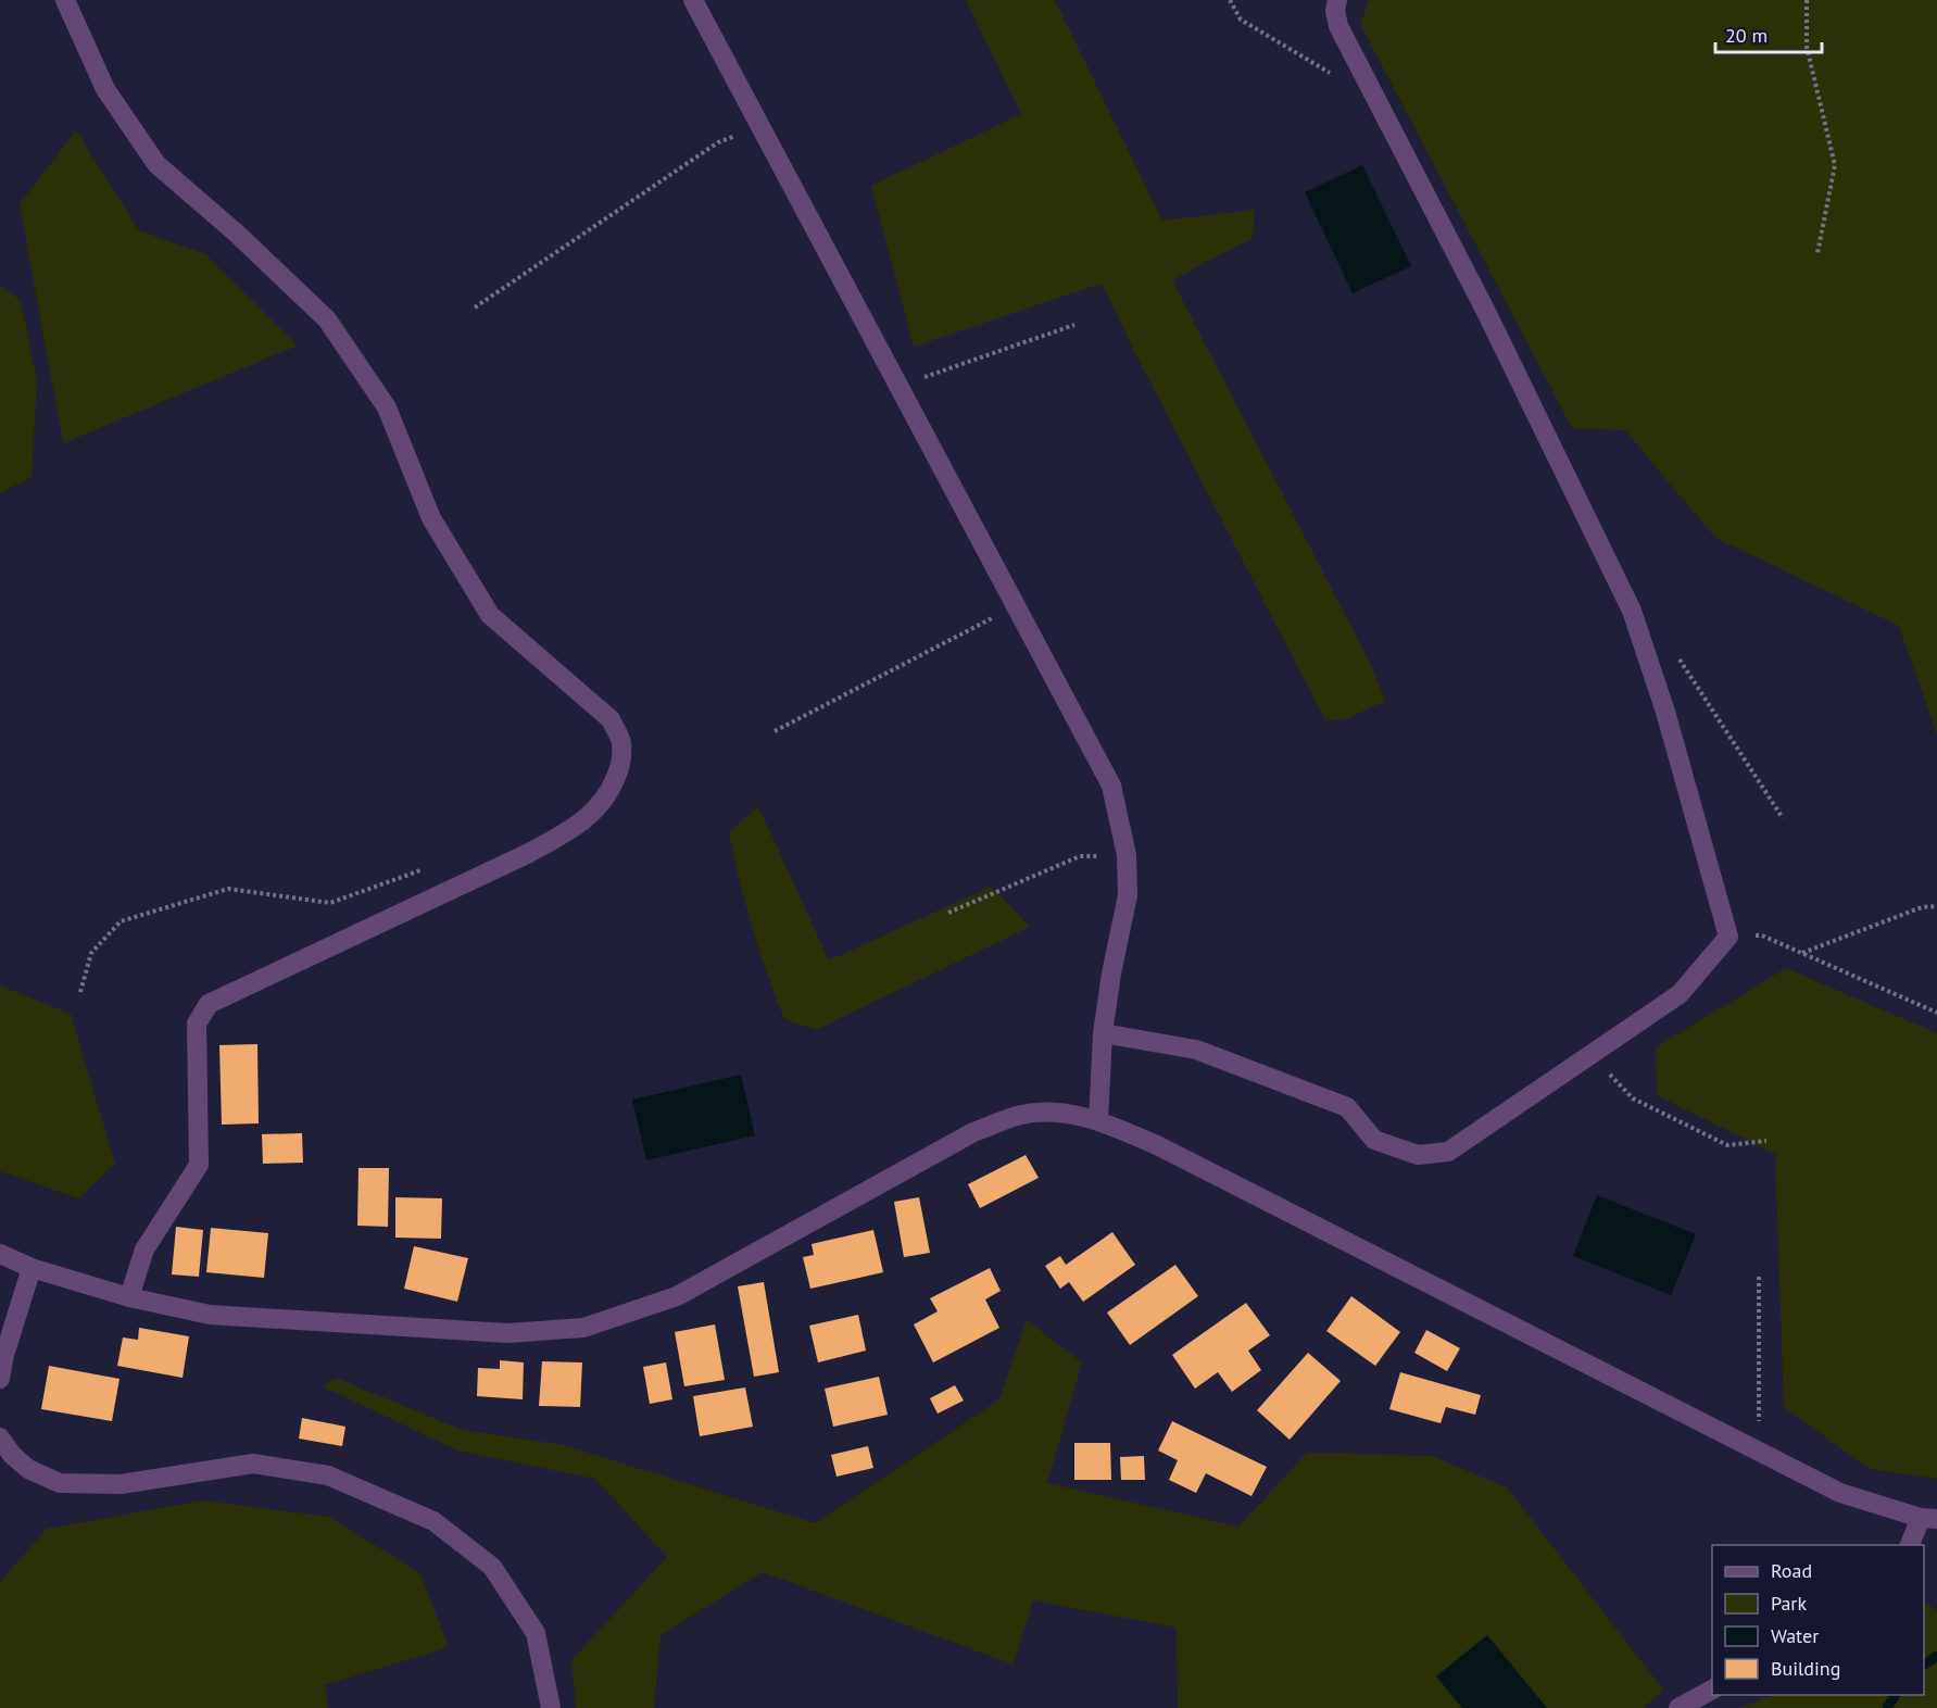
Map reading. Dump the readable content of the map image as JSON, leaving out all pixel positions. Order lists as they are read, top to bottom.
{
  "legend": [
    "Road",
    "Park",
    "Water",
    "Building"
  ],
  "scale_bar": "20 m"
}
